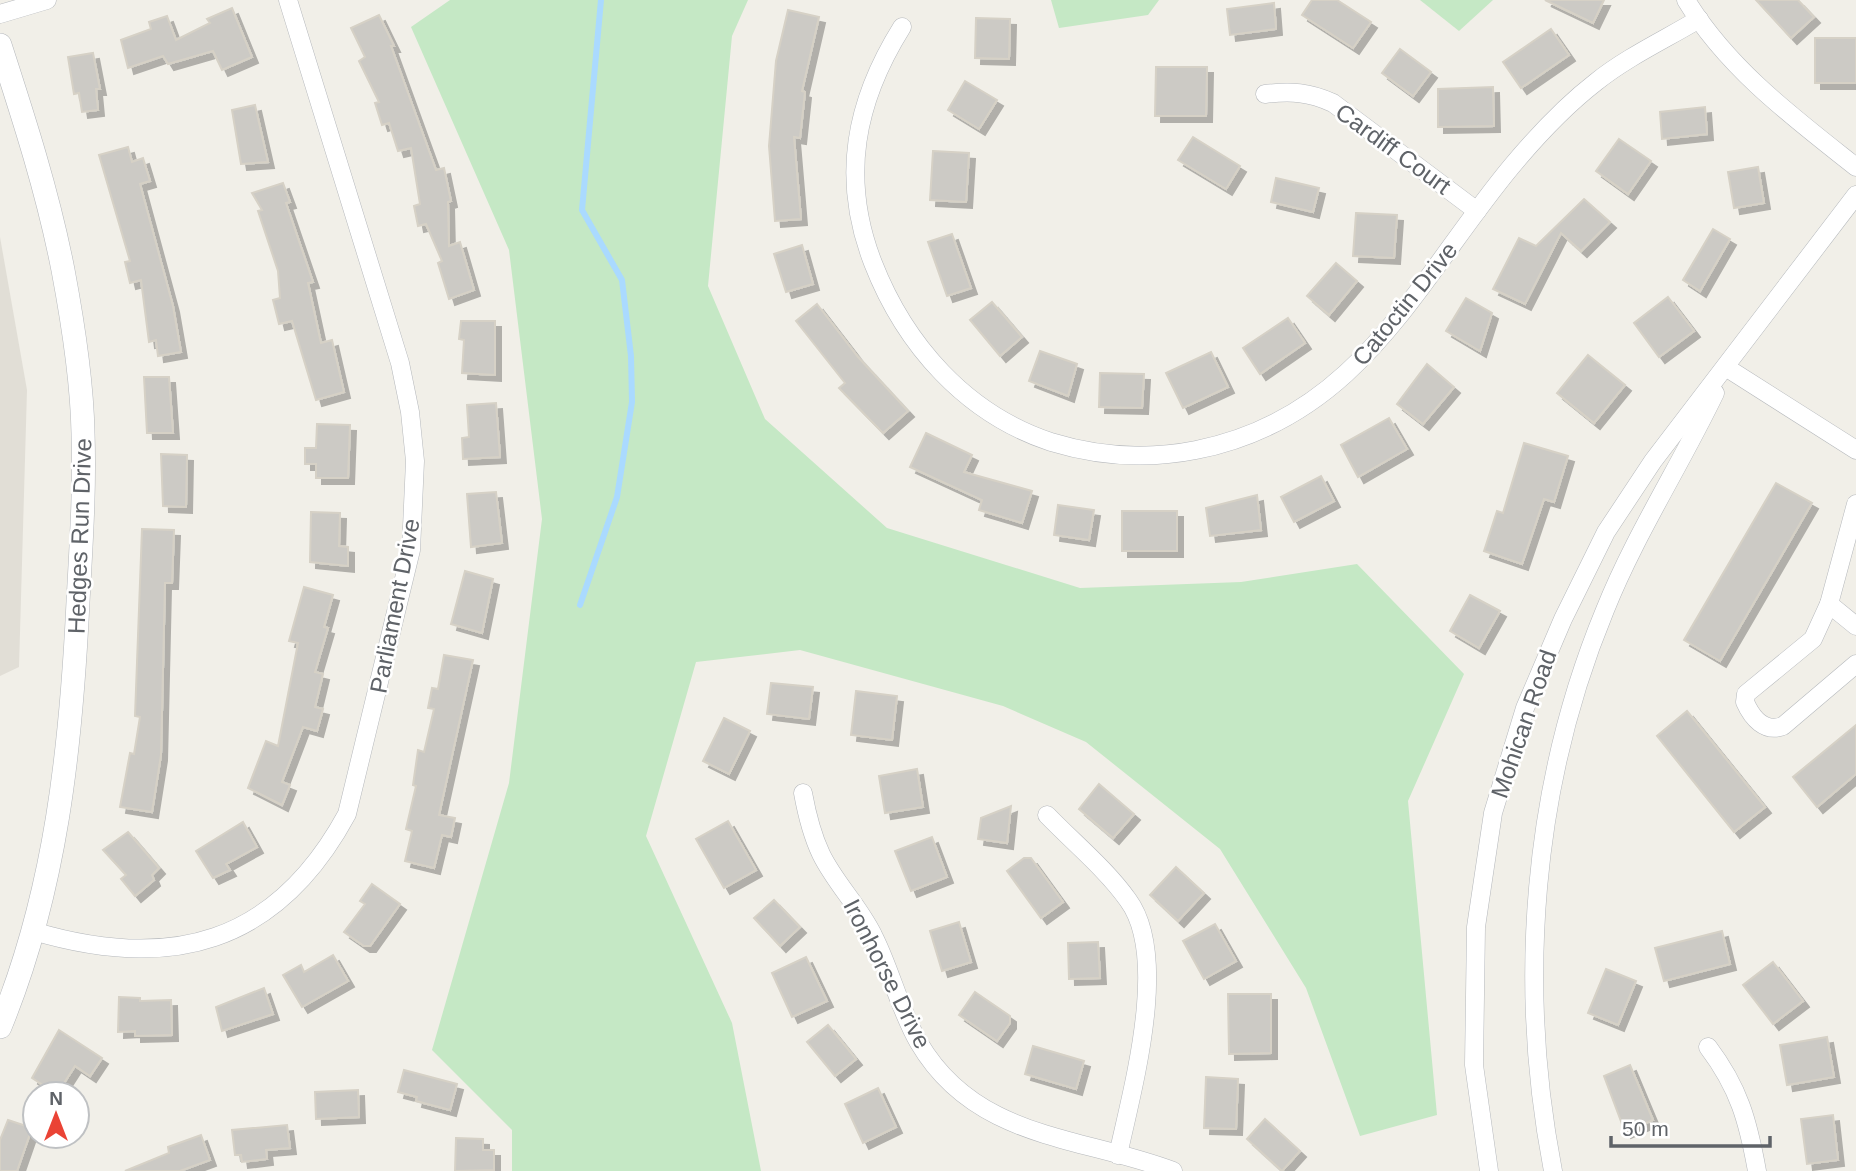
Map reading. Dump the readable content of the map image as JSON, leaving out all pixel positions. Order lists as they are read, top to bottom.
{
  "streets": {
    "street": [
      "Cardiff Court",
      "Catoctin Drive",
      "Hedges Run Drive",
      "Parliament Drive",
      "Mohican Road",
      "Ironhorse Drive"
    ]
  },
  "crossings": [
    ["Cardiff Court", "Catoctin Drive"],
    ["Hedges Run Drive", "Parliament Drive"]
  ],
  "scale_bar": "50 m",
  "north": "top"
}
